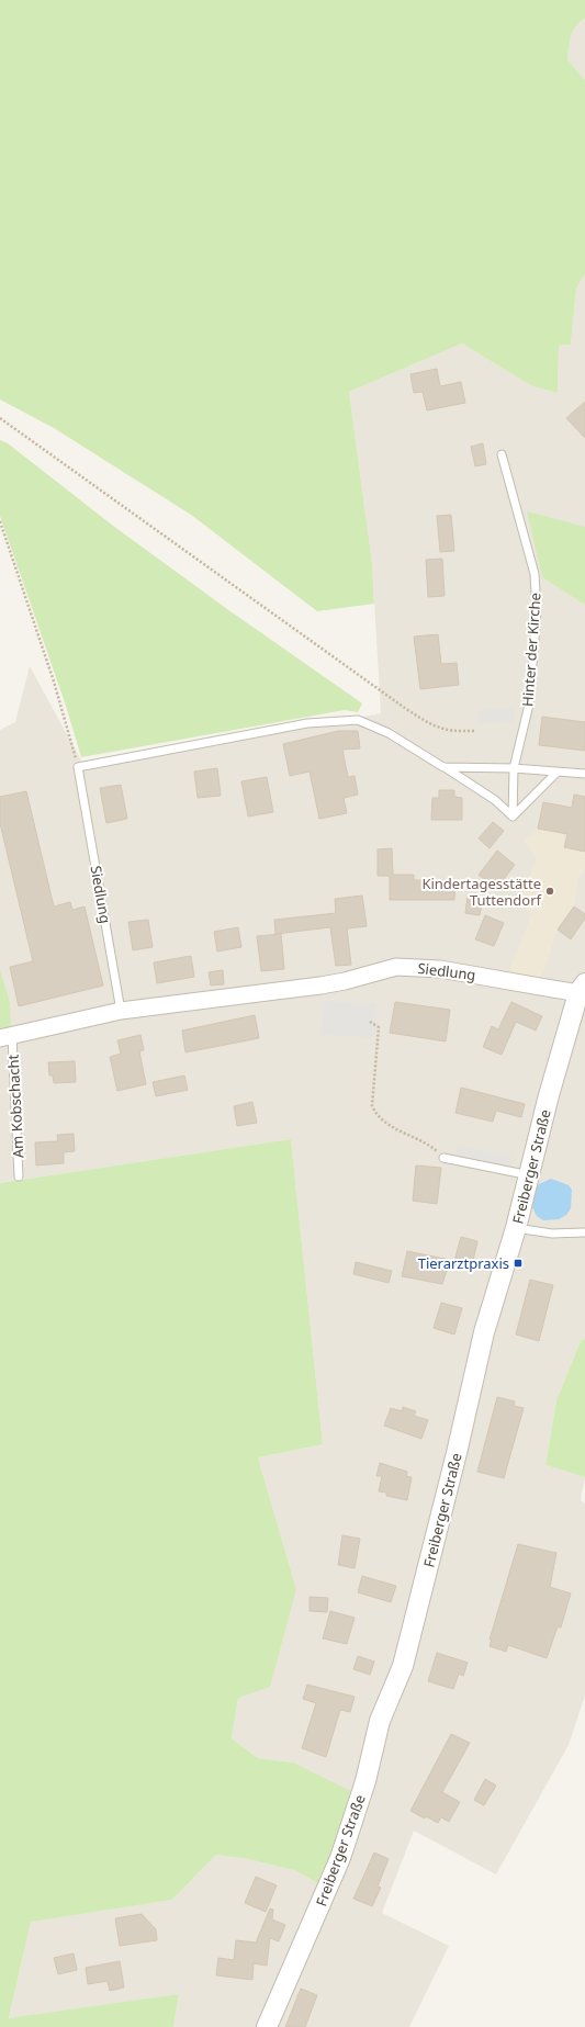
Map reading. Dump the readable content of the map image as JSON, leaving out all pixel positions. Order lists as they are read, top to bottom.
{
  "streets": {
    "street": ["Siedlung", "Freiberger Straße"],
    "lane": ["Hinter der Kirche", "Am Kobschacht"]
  },
  "crossings": [
    ["Siedlung", "Freiberger Straße"]
  ],
  "places": {
    "other": ["Kindertagesstätte Tuttendorf"],
    "transit": ["Tierarztpraxis"]
  }
}
